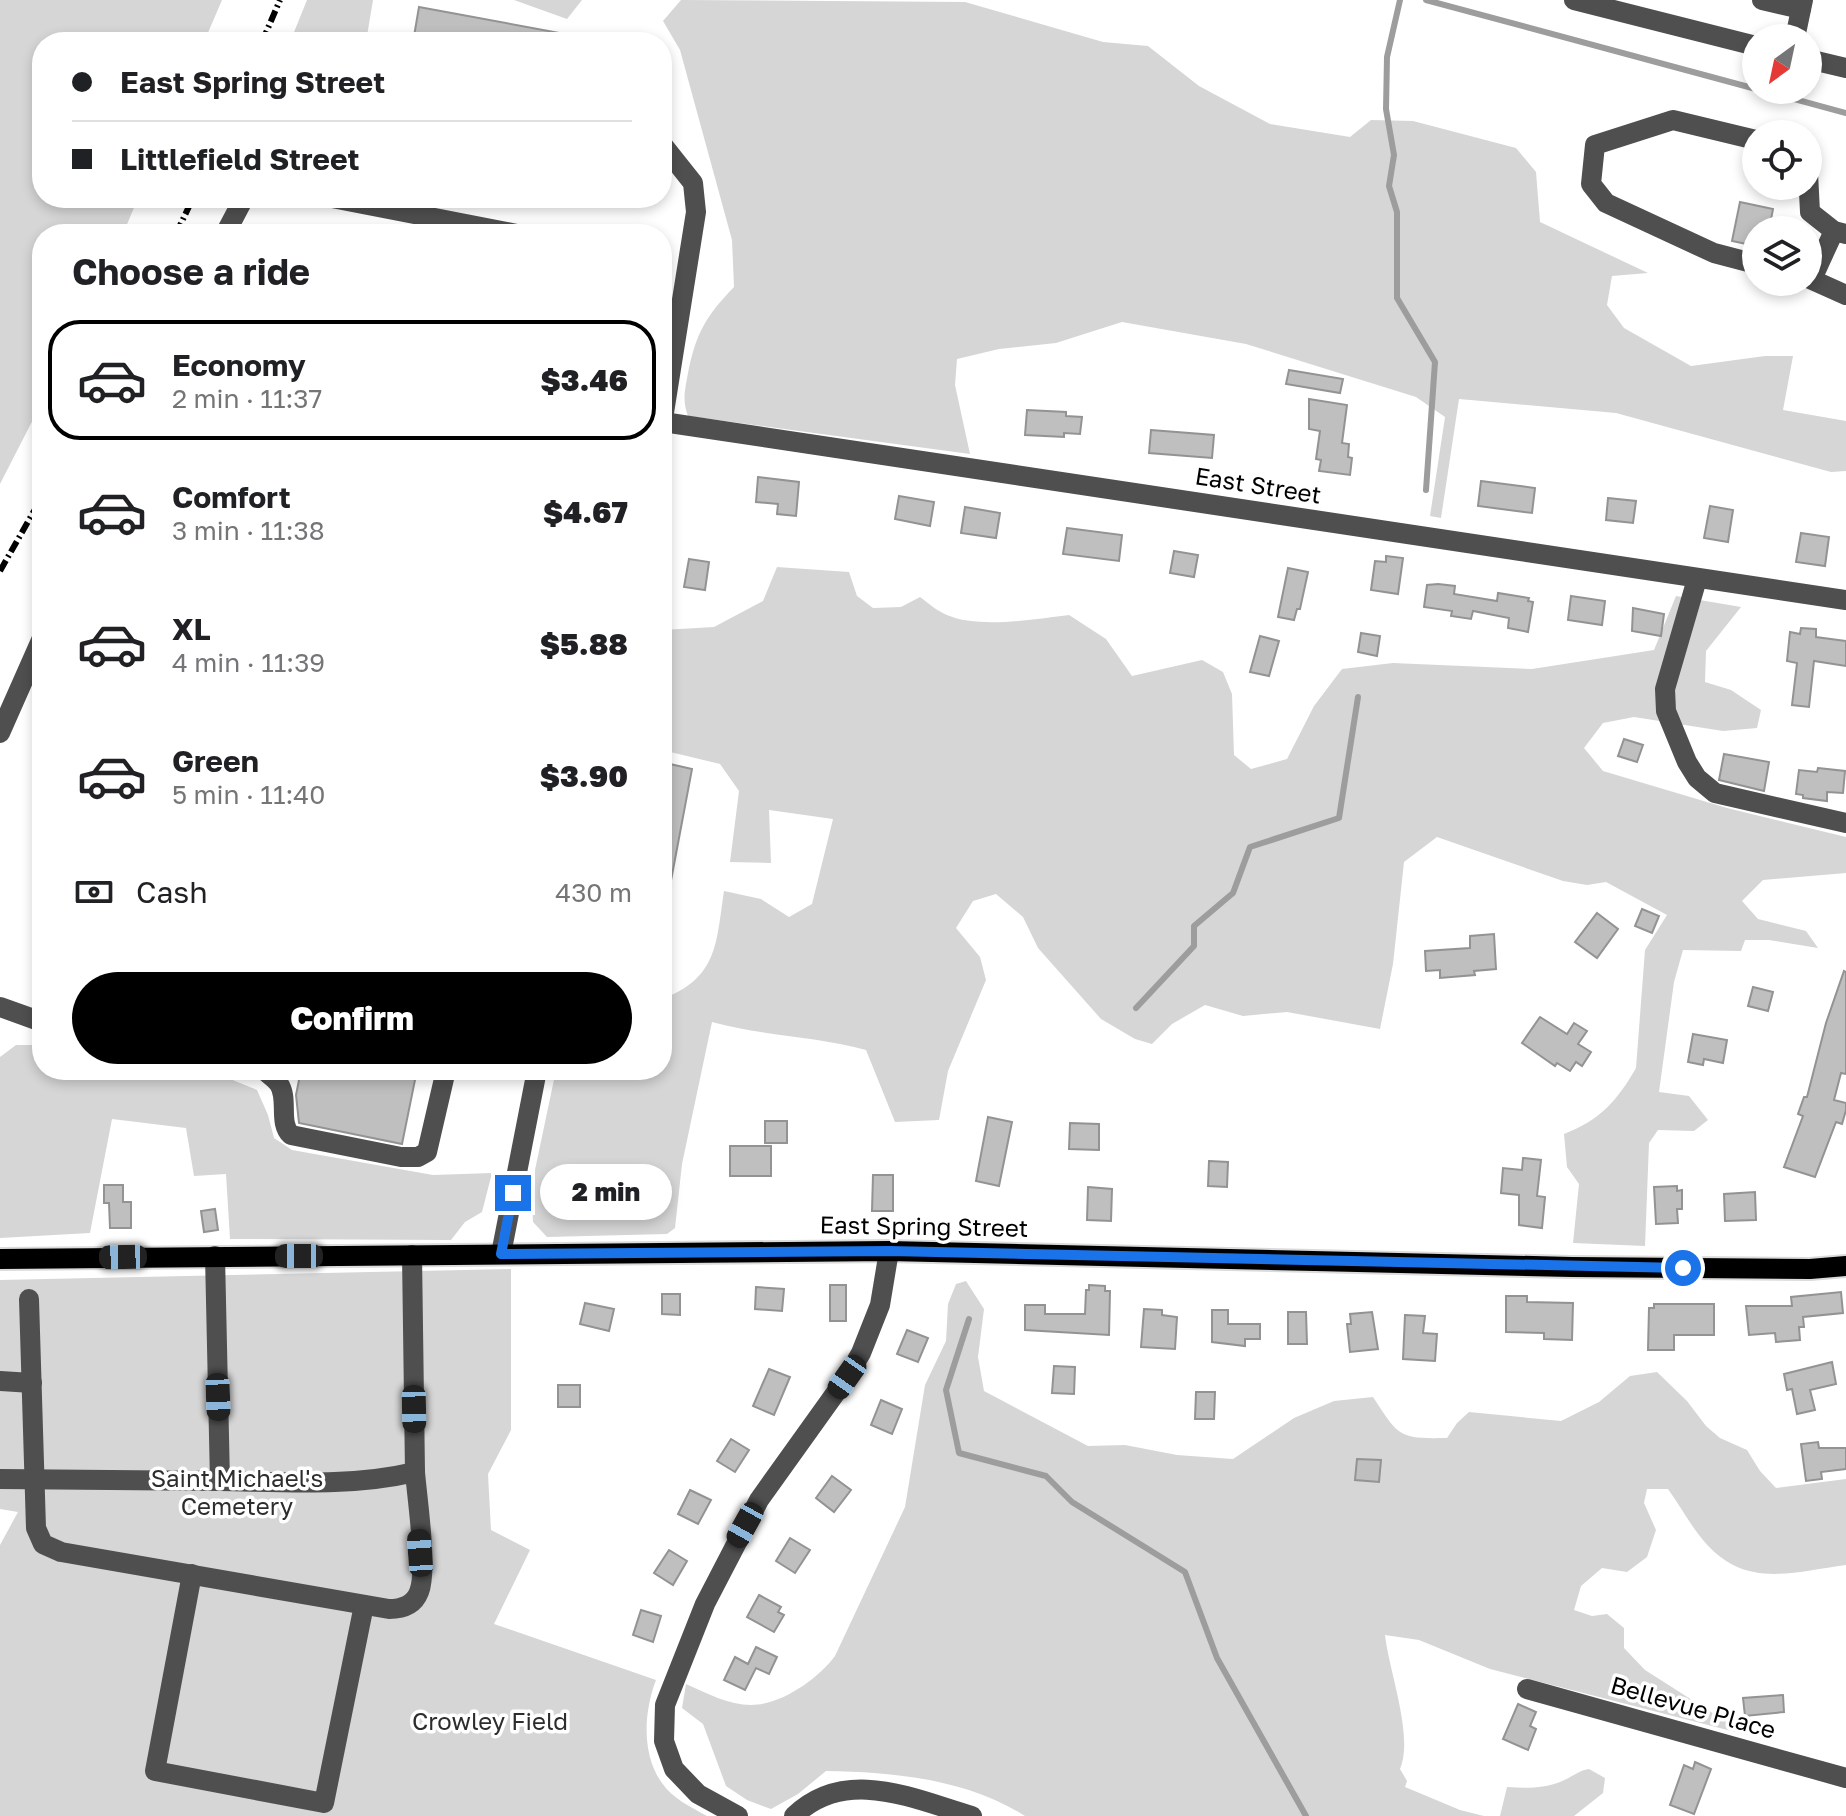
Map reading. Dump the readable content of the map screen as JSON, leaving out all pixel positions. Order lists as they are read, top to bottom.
{
  "streets": {
    "main road": ["East Spring Street"],
    "street": ["East Street", "Bellevue Place"]
  },
  "parks": ["Saint Michael's Cemetery", "Crowley Field"],
  "north": "bottom left",
  "page": {
    "banner": ["East Spring Street", "Littlefield Street"],
    "heading": "Choose a ride",
    "list": [
      {
        "name": "Economy",
        "note": "2 min · 11:37",
        "value": "$3.46"
      },
      {
        "name": "Comfort",
        "note": "3 min · 11:38",
        "value": "$4.67"
      },
      {
        "name": "XL",
        "note": "4 min · 11:39",
        "value": "$5.88"
      },
      {
        "name": "Green",
        "note": "5 min · 11:40",
        "value": "$3.90"
      }
    ],
    "pay": ["Cash", "430 m"],
    "buttons": "Confirm",
    "bubble": "2 min"
  }
}
